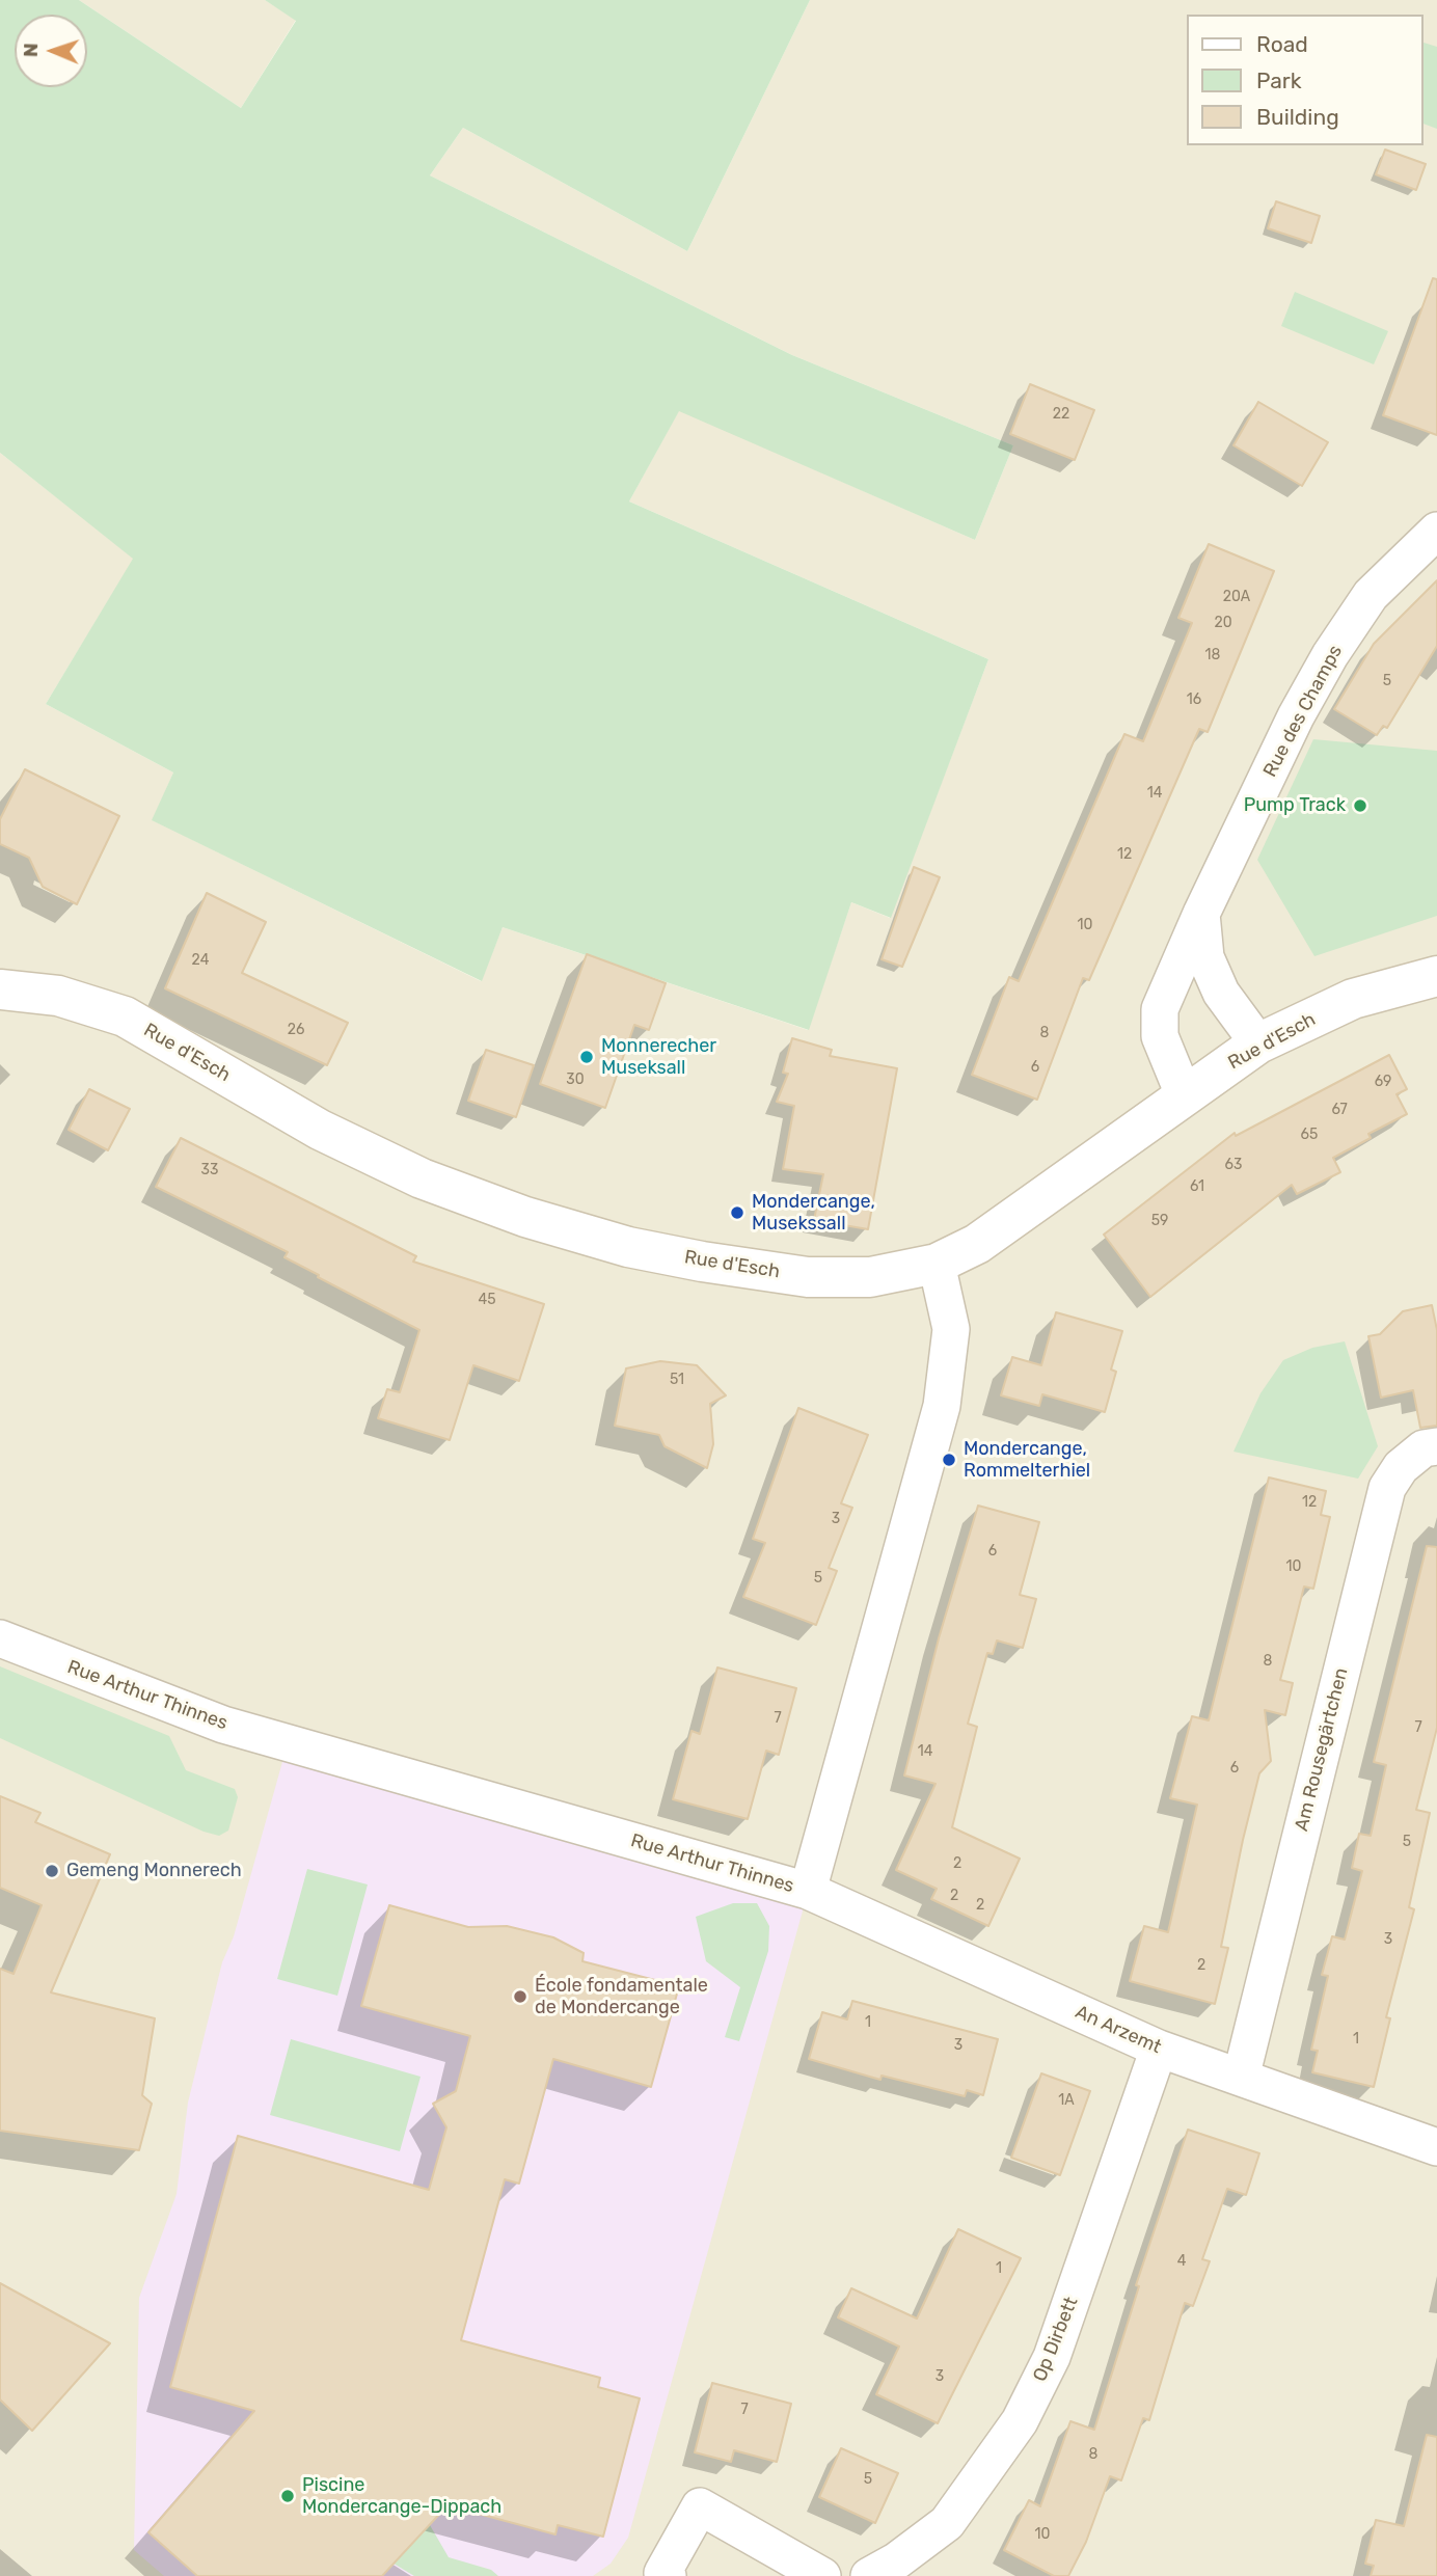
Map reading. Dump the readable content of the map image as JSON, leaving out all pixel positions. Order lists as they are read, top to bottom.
{
  "streets": {
    "main road": ["Rue d'Esch"],
    "street": [
      "Rue des Champs",
      "Rue Arthur Thinnes",
      "Am Rousegärtchen",
      "An Arzemt",
      "Op Dirbett"
    ]
  },
  "crossings": [
    ["Rue des Champs", "Rue d'Esch"],
    ["Rue d'Esch", "Rue Arthur Thinnes"],
    ["Rue Arthur Thinnes", "An Arzemt"],
    ["Am Rousegärtchen", "An Arzemt"],
    ["An Arzemt", "Op Dirbett"]
  ],
  "places": [
    "Pump Track",
    "Monnerecher Museksall",
    "Mondercange, Musekssall",
    "Mondercange, Rommelterhiel",
    "Gemeng Monnerech",
    "École fondamentale de Mondercange",
    "Piscine Mondercange-Dippach"
  ],
  "house_numbers": [
    "22",
    "20A",
    "20",
    "18",
    "5",
    "16",
    "14",
    "12",
    "10",
    "24",
    "26",
    "8",
    "6",
    "30",
    "69",
    "67",
    "65",
    "63",
    "33",
    "61",
    "59",
    "45",
    "51",
    "12",
    "3",
    "6",
    "10",
    "5",
    "8",
    "7",
    "7",
    "14",
    "6",
    "5",
    "2",
    "2",
    "2",
    "3",
    "2",
    "1",
    "1",
    "3",
    "1A",
    "4",
    "1",
    "3",
    "7",
    "8",
    "5",
    "10"
  ],
  "legend": ["Road", "Park", "Building"],
  "north": "left"
}
